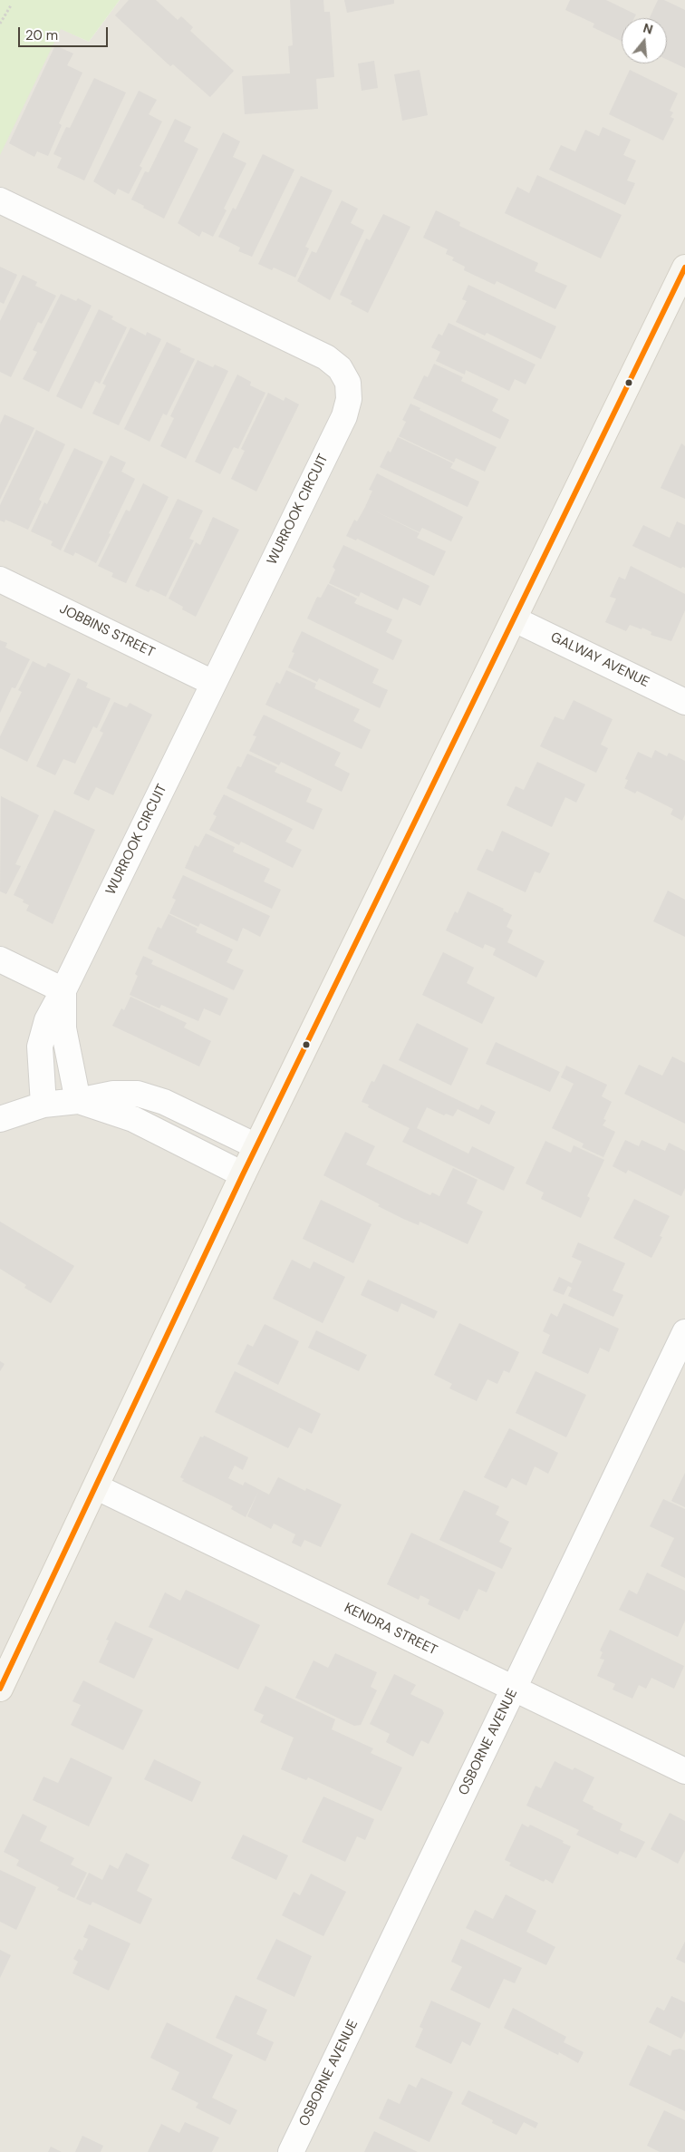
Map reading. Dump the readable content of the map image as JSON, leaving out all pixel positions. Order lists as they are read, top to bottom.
{
  "streets": {
    "street": [
      "WURROOK CIRCUIT",
      "JOBBINS STREET",
      "GALWAY AVENUE",
      "KENDRA STREET",
      "OSBORNE AVENUE"
    ]
  },
  "crossings": [
    ["WURROOK CIRCUIT", "JOBBINS STREET"],
    ["KENDRA STREET", "OSBORNE AVENUE"]
  ],
  "scale_bar": "20 m",
  "north": "top"
}
